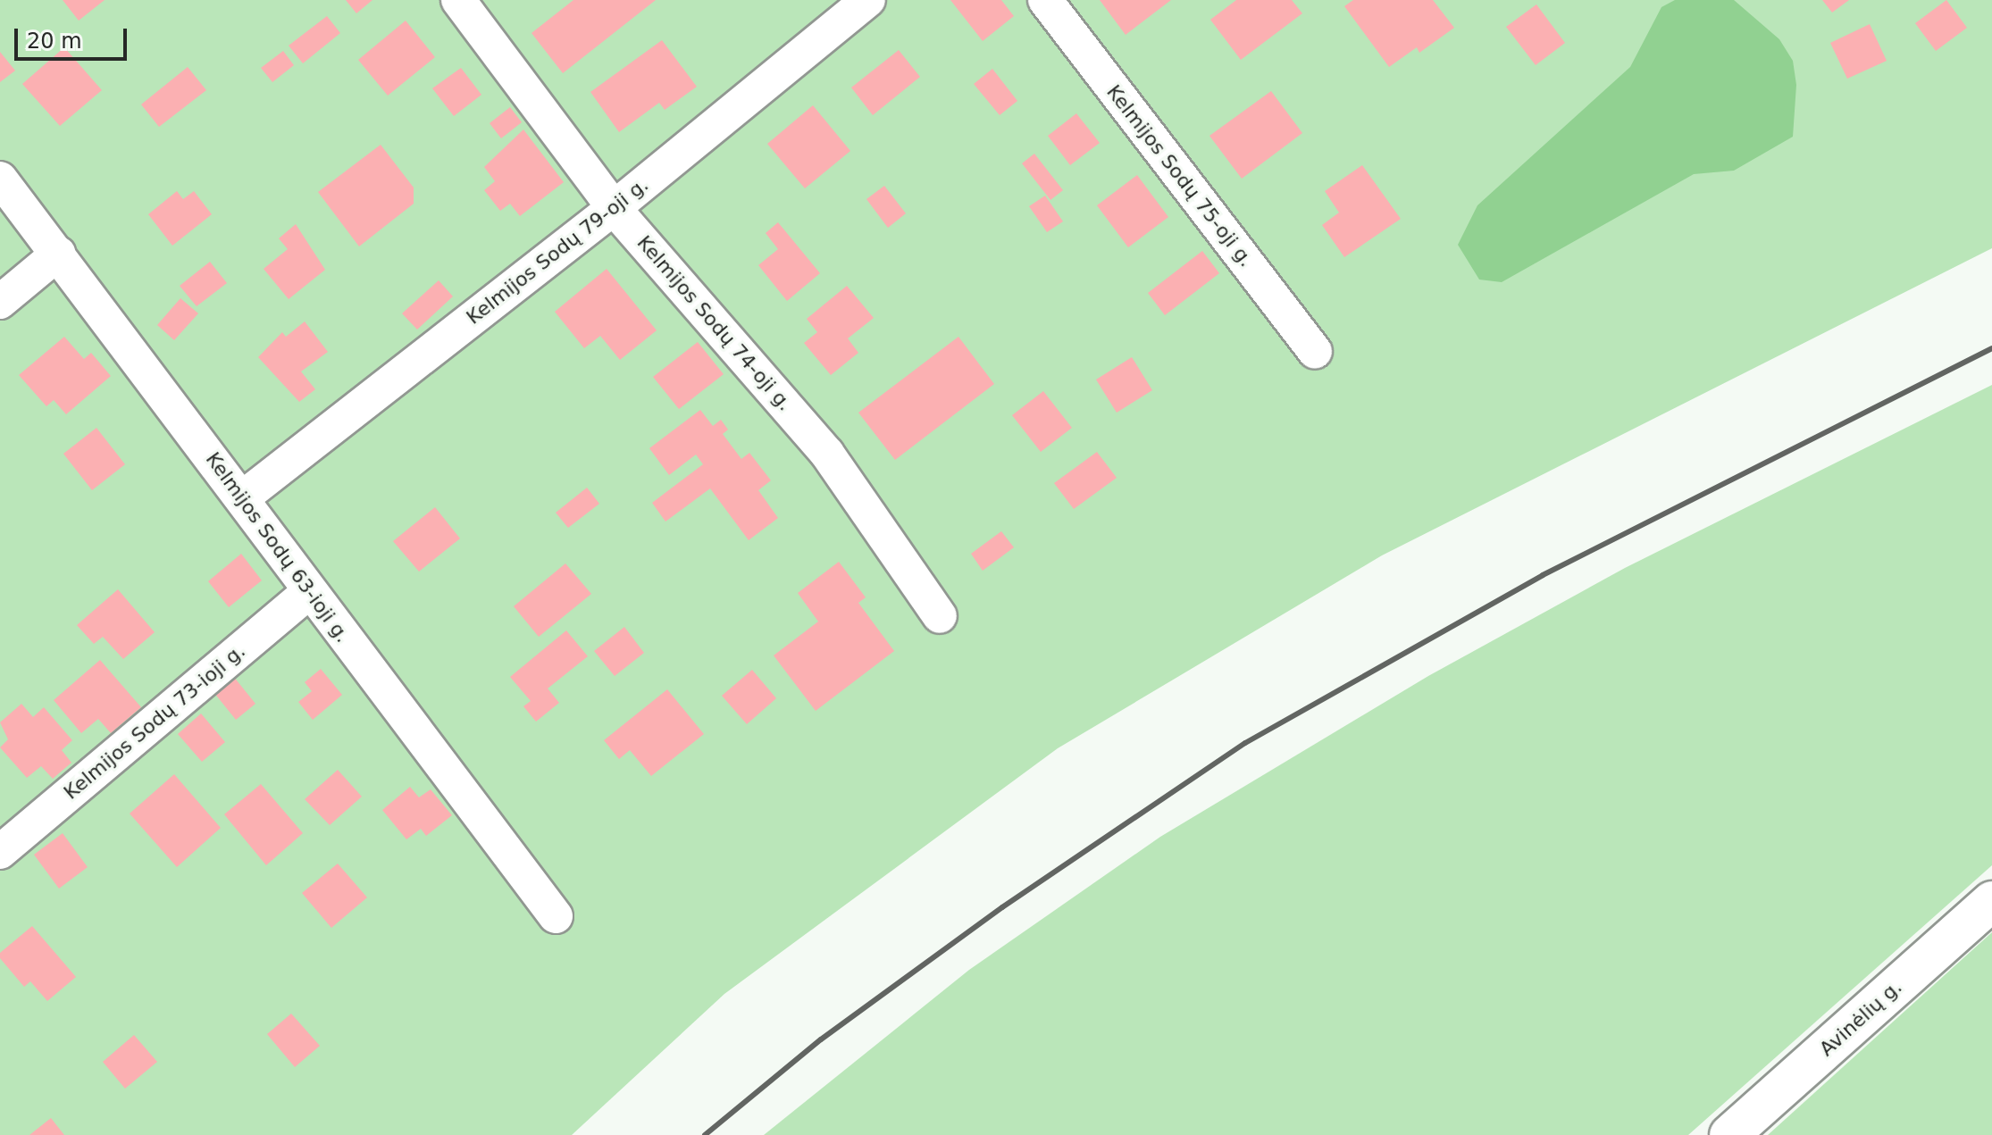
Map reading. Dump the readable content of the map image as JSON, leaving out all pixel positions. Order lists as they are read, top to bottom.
{
  "streets": {
    "main road": ["Avinėlių g."],
    "street": [
      "Kelmijos Sodų 75-oji g.",
      "Kelmijos Sodų 79-oji g.",
      "Kelmijos Sodų 74-oji g.",
      "Kelmijos Sodų 63-ioji g.",
      "Kelmijos Sodų 73-ioji g."
    ]
  },
  "crossings": [
    ["Kelmijos Sodų 79-oji g.", "Kelmijos Sodų 74-oji g."],
    ["Kelmijos Sodų 79-oji g.", "Kelmijos Sodų 63-ioji g."],
    ["Kelmijos Sodų 63-ioji g.", "Kelmijos Sodų 73-ioji g."]
  ],
  "scale_bar": "20 m"
}
